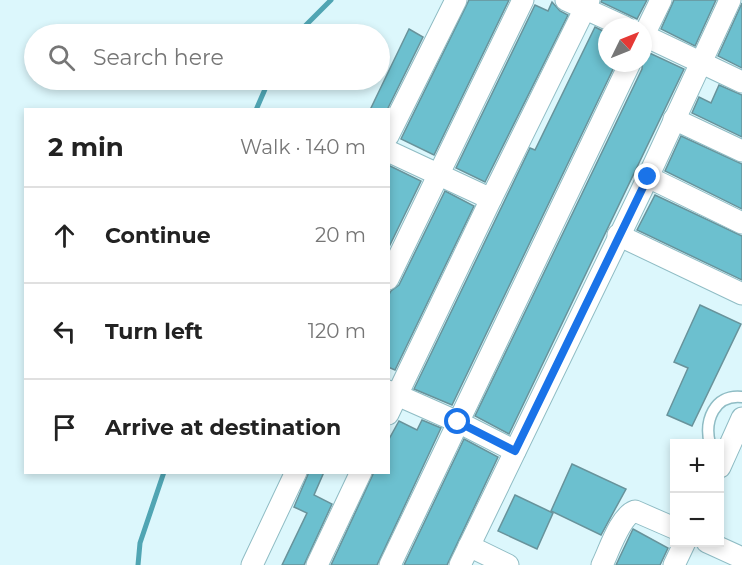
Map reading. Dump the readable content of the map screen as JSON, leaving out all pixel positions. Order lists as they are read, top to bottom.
{
  "north": "top right",
  "page": {
    "search": "Search here",
    "heading": ["2 min", "Walk · 140 m"],
    "list": [
      ["Continue", "20 m"],
      ["Turn left", "120 m"],
      "Arrive at destination"
    ],
    "map_buttons": ["+", "−"]
  }
}
